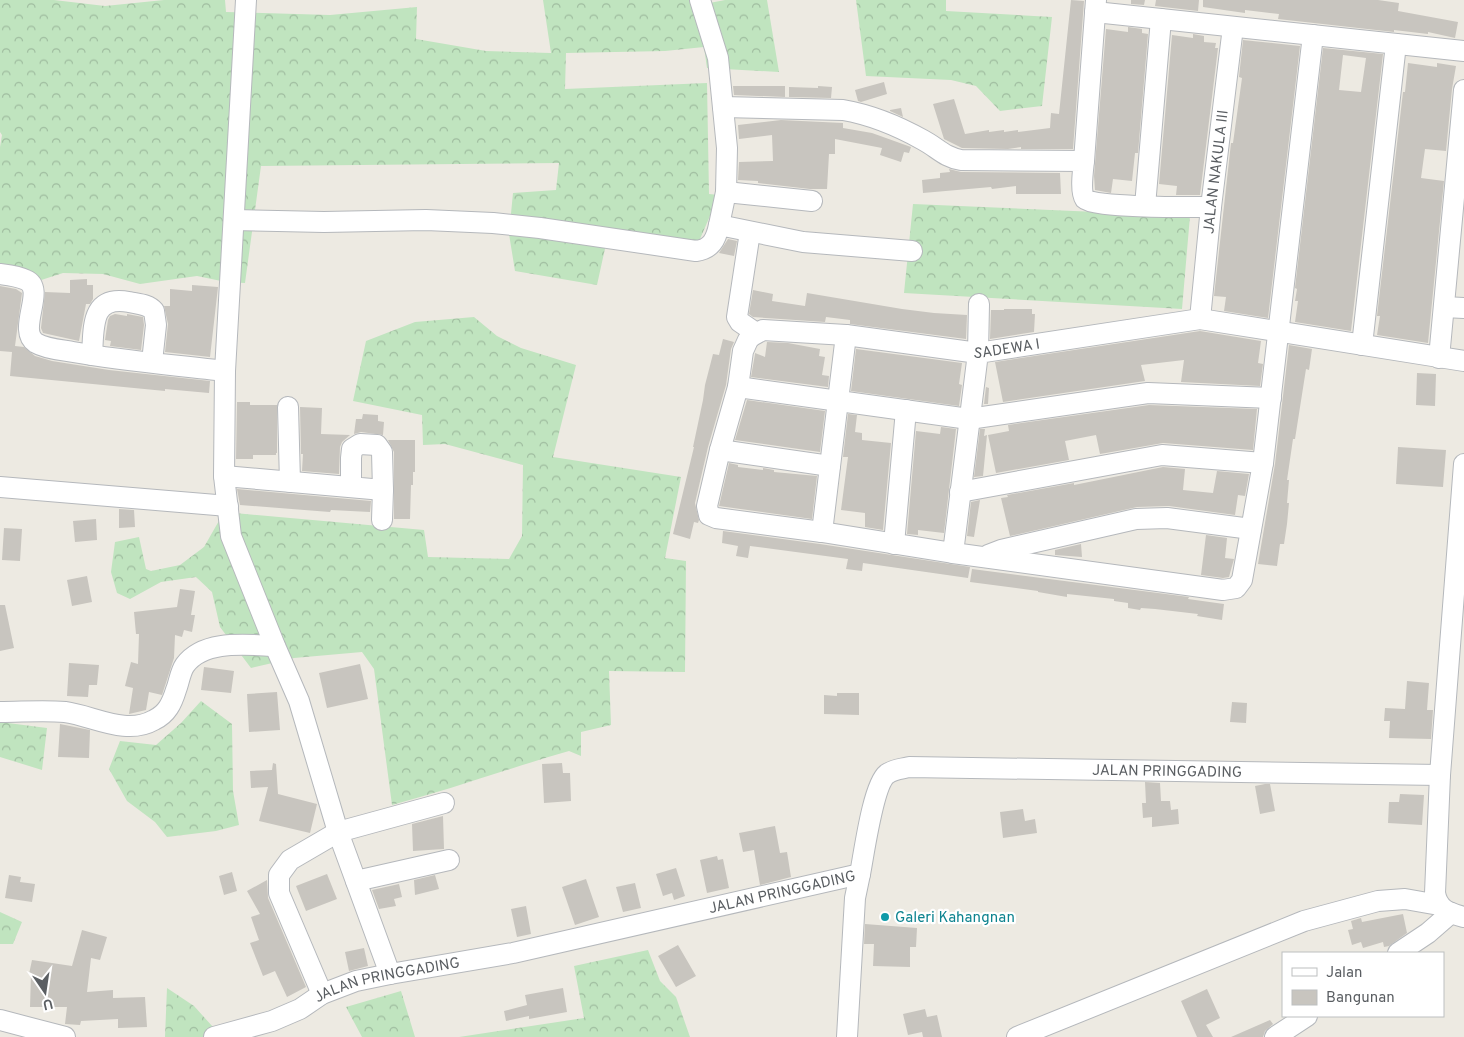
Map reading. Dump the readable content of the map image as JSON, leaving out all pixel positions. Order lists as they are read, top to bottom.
{
  "streets": {
    "street": ["JALAN NAKULA III", "SADEWA I", "JALAN PRINGGADING"]
  },
  "crossings": [
    ["JALAN NAKULA III", "SADEWA I"]
  ],
  "places": ["Galeri Kahangnan"],
  "legend": ["Jalan", "Bangunan"],
  "north": "bottom"
}
